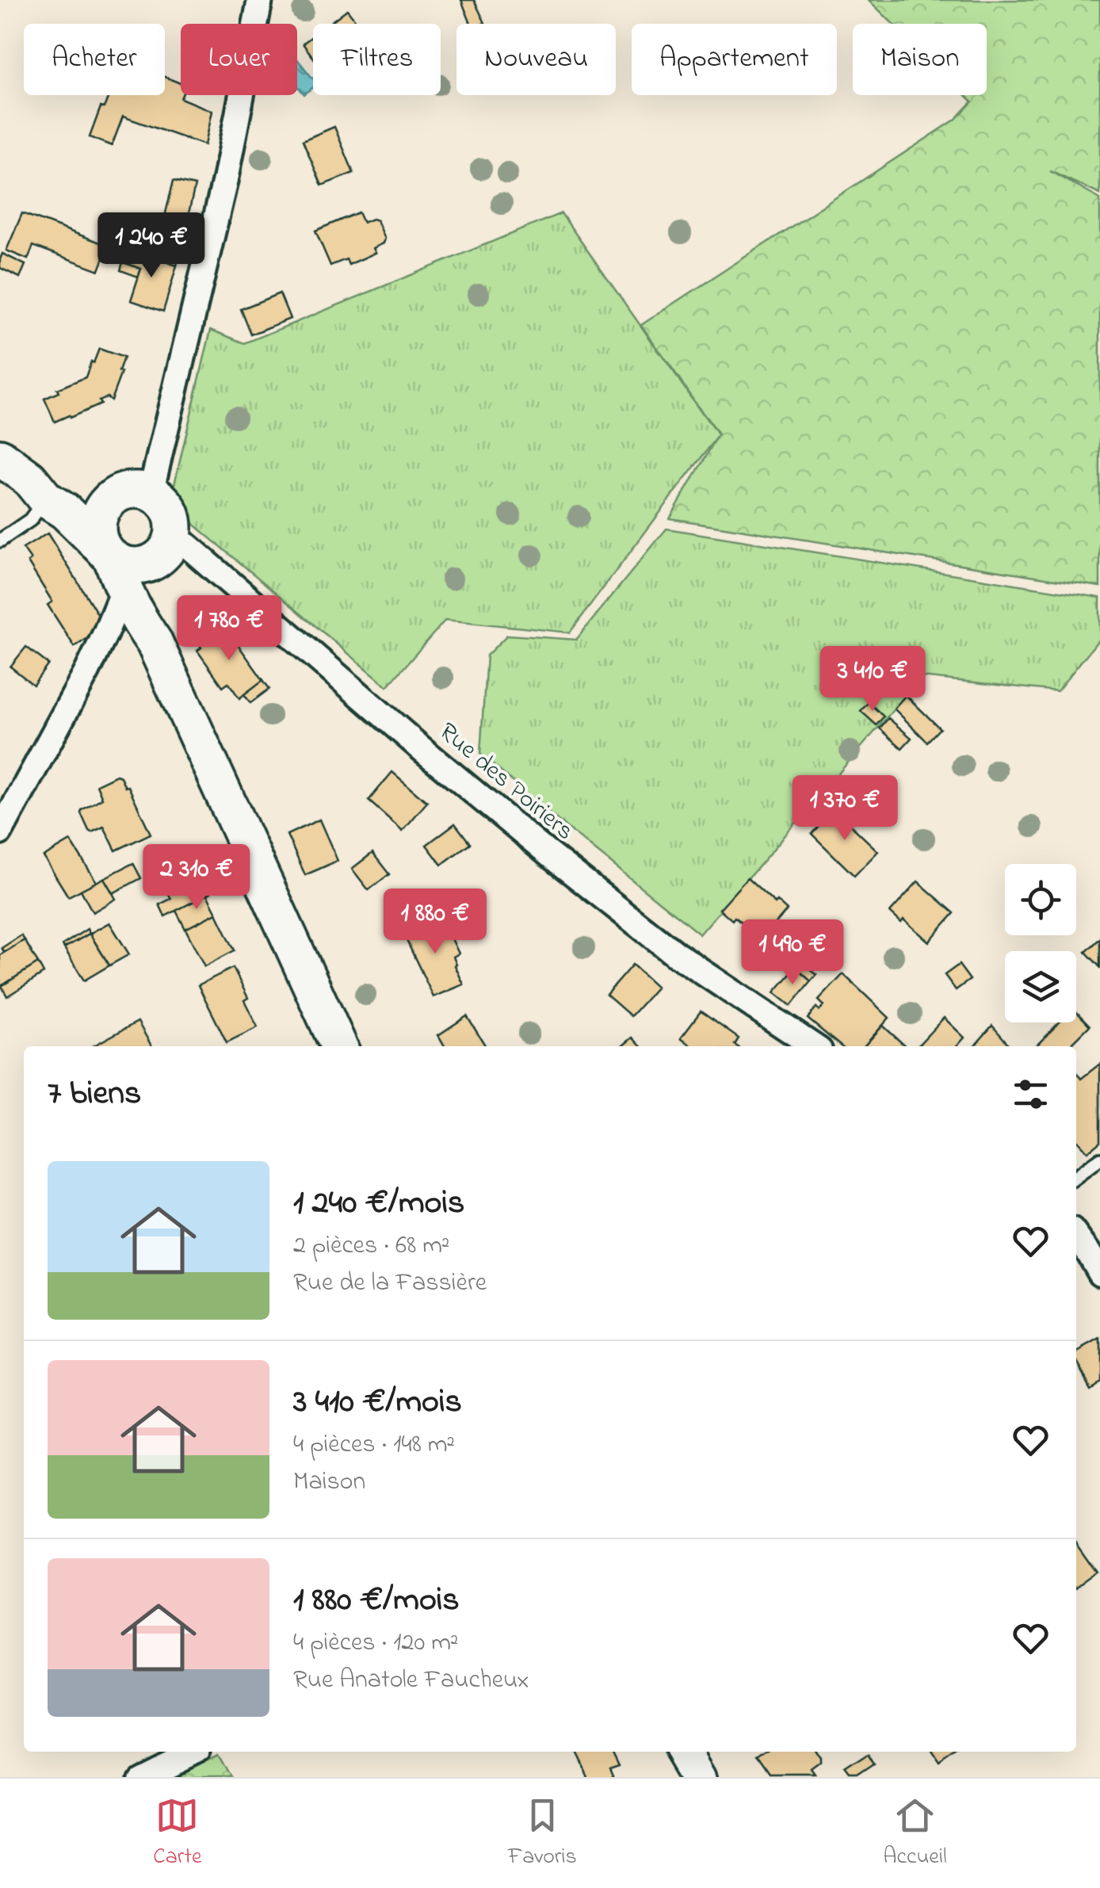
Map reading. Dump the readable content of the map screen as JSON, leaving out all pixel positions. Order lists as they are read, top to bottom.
{
  "streets": {
    "street": ["Rue des Poiriers"]
  },
  "page": {
    "chip": [
      "Acheter",
      "Louer",
      "Filtres",
      "Nouveau",
      "Appartement",
      "Maison"
    ],
    "price": [
      "1 240 €",
      "1 780 €",
      "3 410 €",
      "1 370 €",
      "2 310 €",
      "1 880 €",
      "1 490 €"
    ],
    "heading": "7 biens",
    "list": [
      {
        "name": "1 240 €/mois",
        "note": "2 pièces · 68 m² · Rue de la Fassière"
      },
      {
        "name": "3 410 €/mois",
        "note": "4 pièces · 148 m² · Maison"
      },
      {
        "name": "1 880 €/mois",
        "note": "4 pièces · 120 m² · Rue Anatole Faucheux"
      }
    ],
    "tabs": ["Carte", "Favoris", "Accueil"]
  }
}
